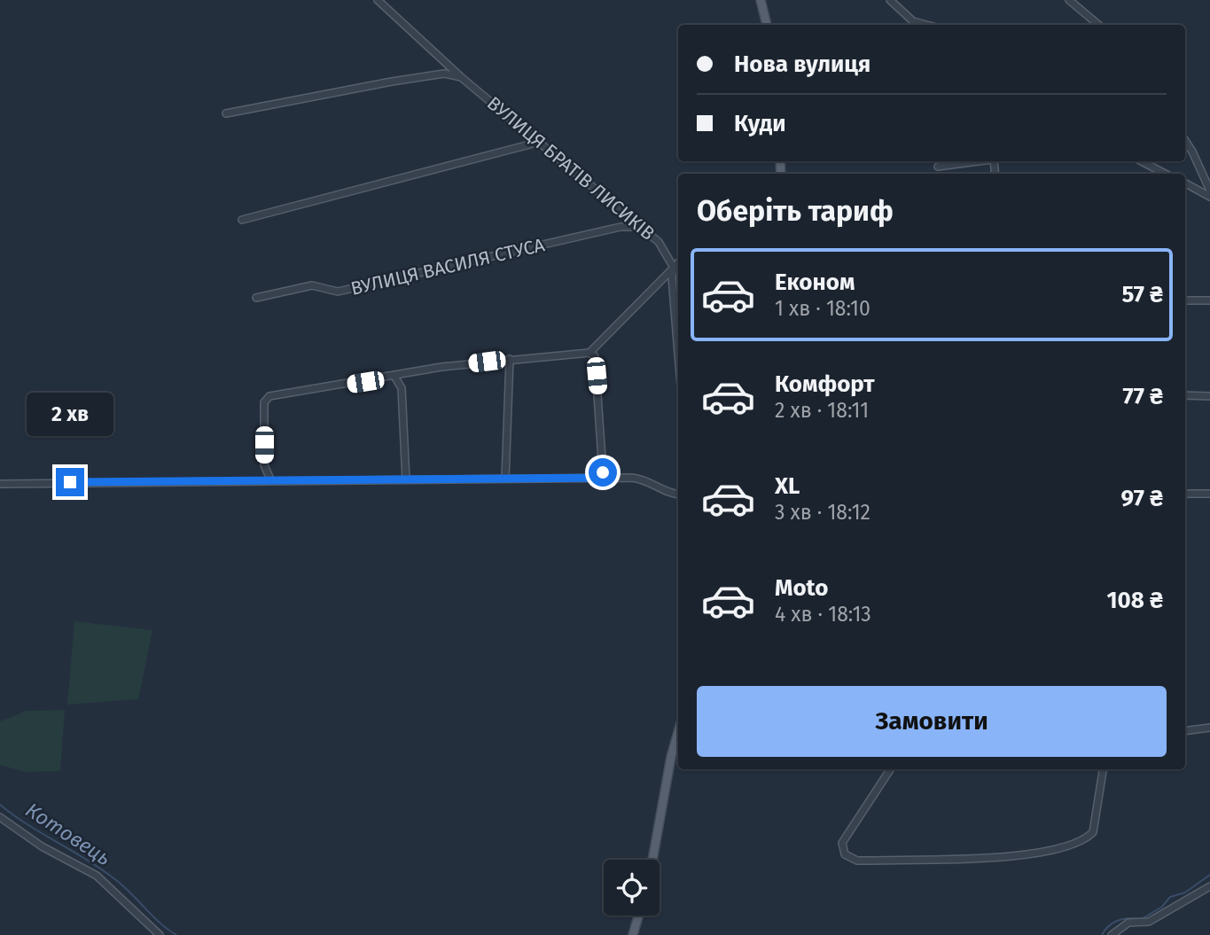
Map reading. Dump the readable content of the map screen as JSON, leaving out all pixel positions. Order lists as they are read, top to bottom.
{
  "streets": {
    "street": ["ВУЛИЦЯ БРАТІВ ЛИСИКІВ", "ВУЛИЦЯ ВАСИЛЯ СТУСА"]
  },
  "crossings": [
    ["ВУЛИЦЯ БРАТІВ ЛИСИКІВ", "ВУЛИЦЯ ВАСИЛЯ СТУСА"]
  ],
  "water": ["Котовець"],
  "page": {
    "banner": ["Нова вулиця", "Куди"],
    "heading": "Оберіть тариф",
    "list": [
      {
        "name": "Економ",
        "note": "1 хв · 18:10",
        "value": "57 ₴"
      },
      {
        "name": "Комфорт",
        "note": "2 хв · 18:11",
        "value": "77 ₴"
      },
      {
        "name": "XL",
        "note": "3 хв · 18:12",
        "value": "97 ₴"
      },
      {
        "name": "Moto",
        "note": "4 хв · 18:13",
        "value": "108 ₴"
      }
    ],
    "bubble": "2 хв",
    "buttons": "Замовити"
  }
}
